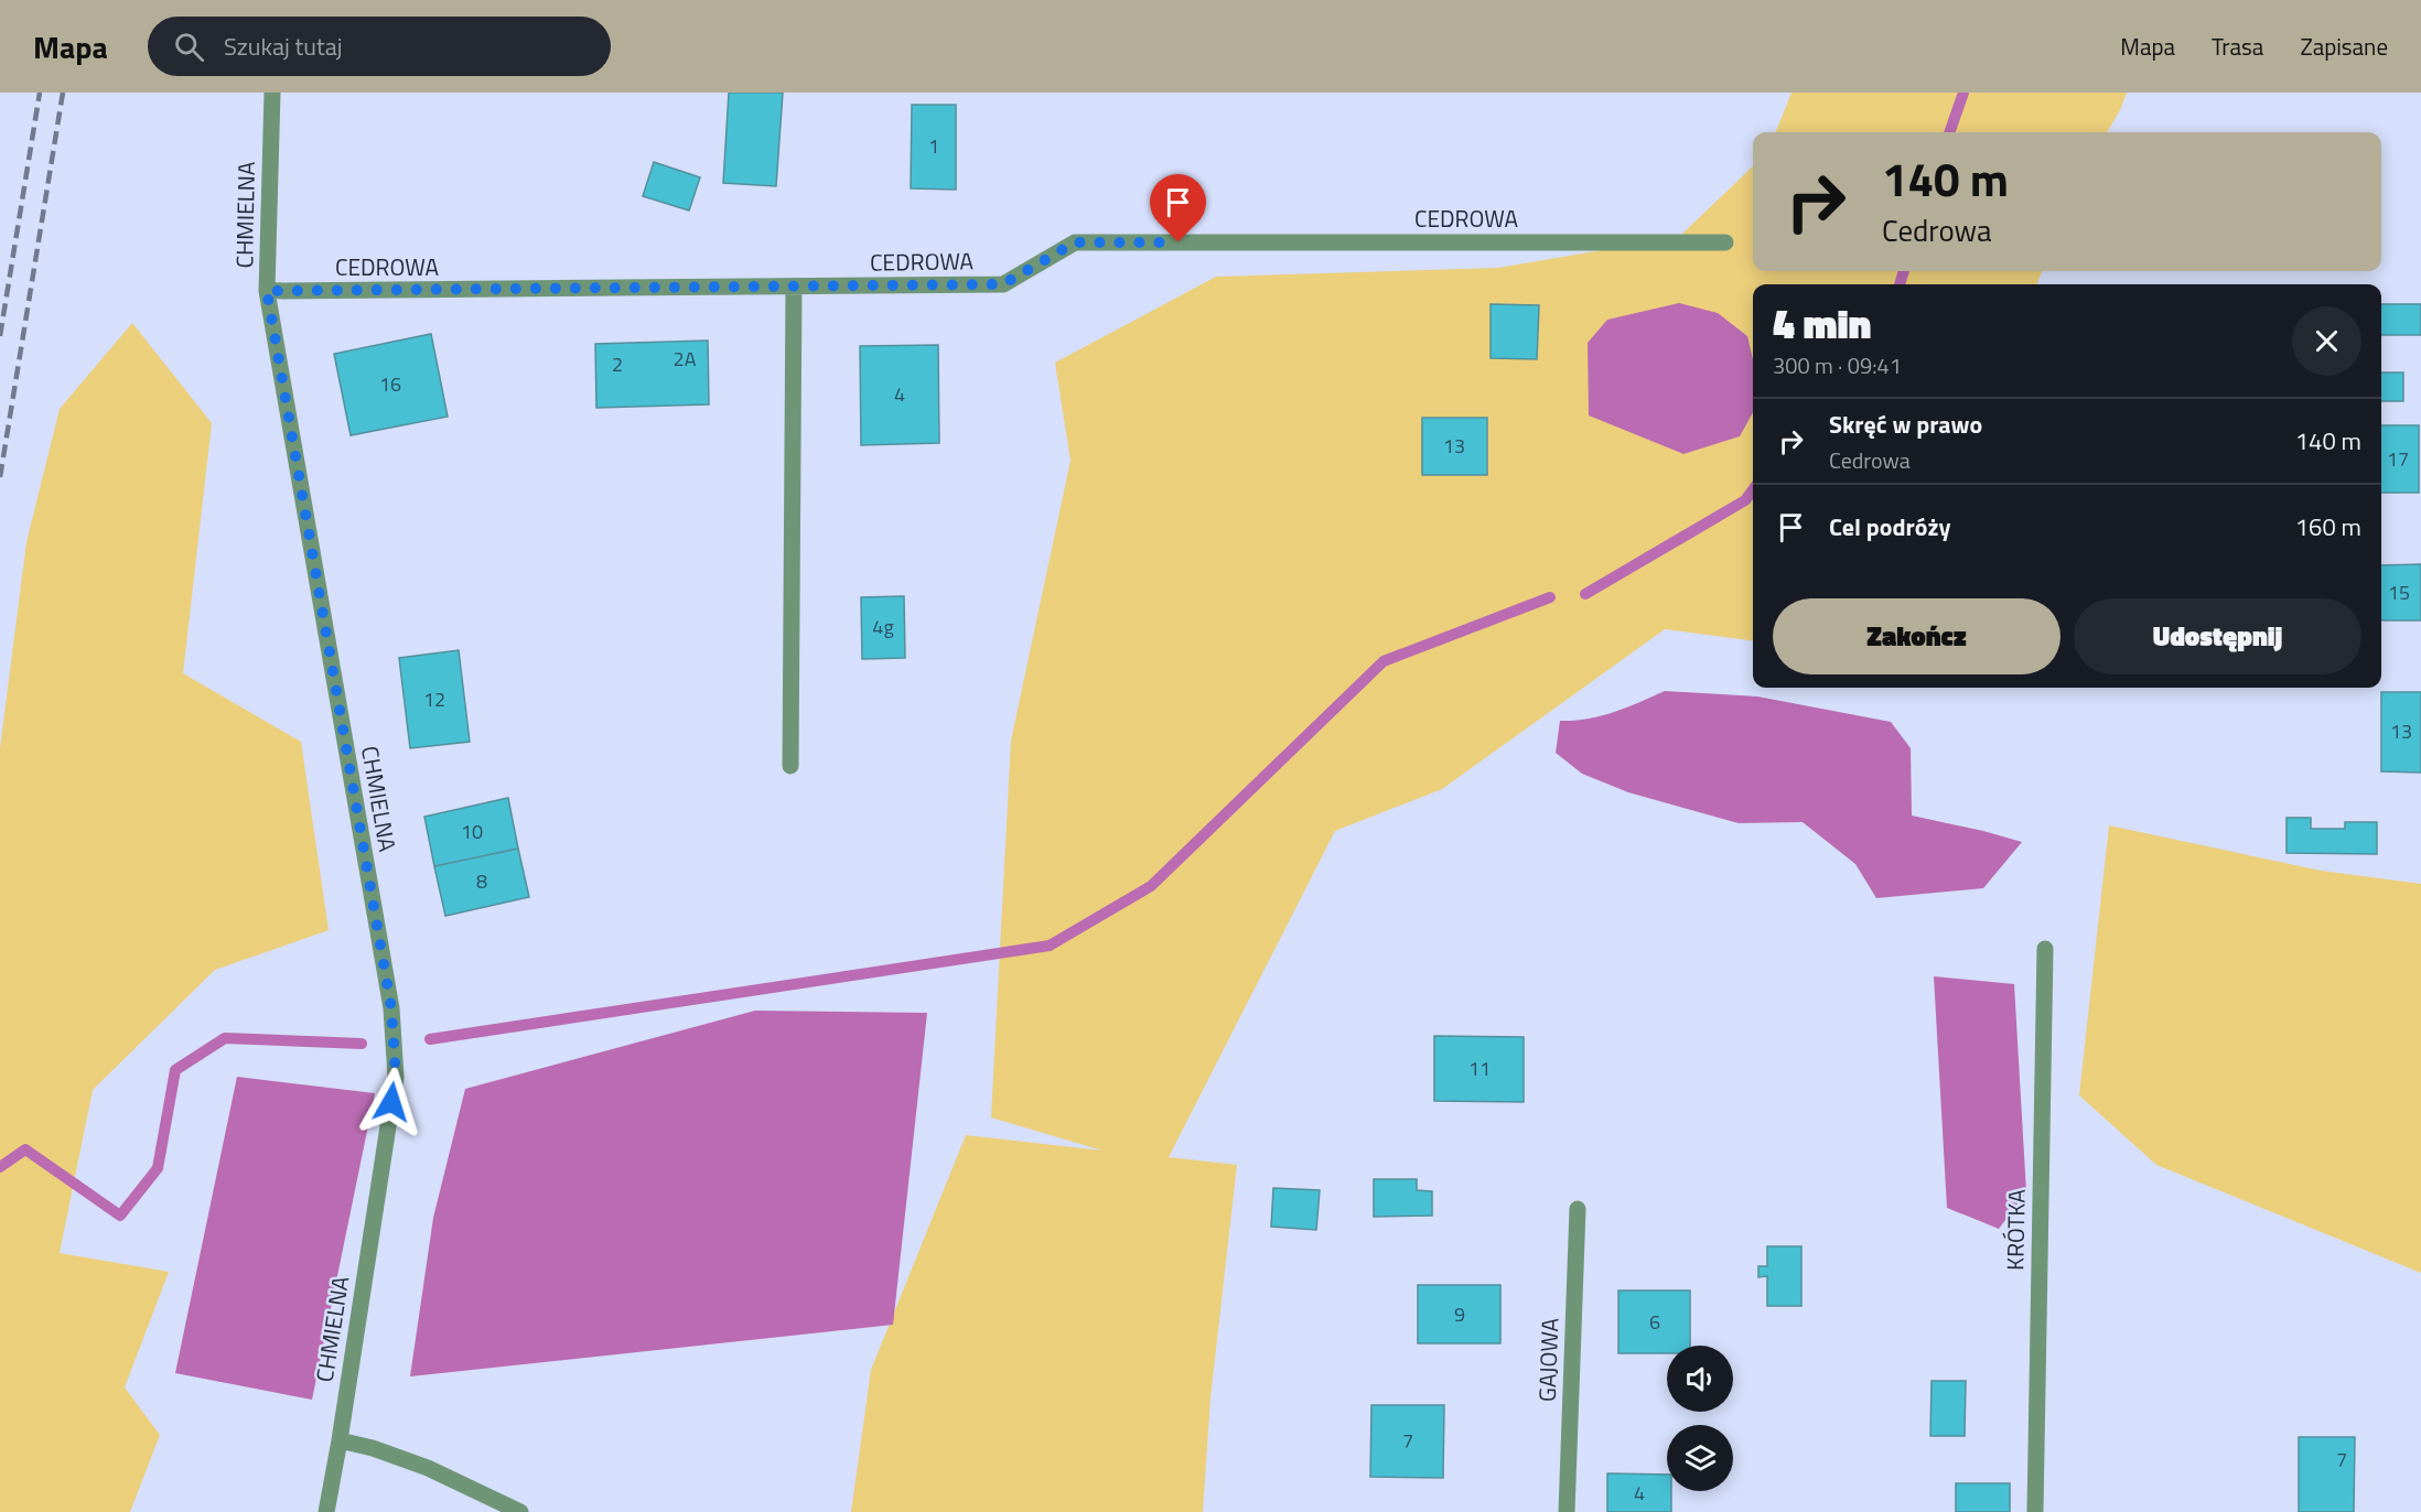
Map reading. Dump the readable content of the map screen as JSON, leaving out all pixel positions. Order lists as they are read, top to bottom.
{
  "streets": {
    "street": [
      "CHMIELNA",
      "CEDROWA",
      "KRÓTKA",
      "GAJOWA"
    ]
  },
  "crossings": [
    ["CHMIELNA", "CEDROWA"]
  ],
  "house_numbers": [
    "1",
    "2A",
    "2",
    "16",
    "4",
    "13",
    "17",
    "15",
    "4g",
    "12",
    "13",
    "10",
    "8",
    "11",
    "9",
    "6",
    "7",
    "7",
    "4"
  ],
  "page": {
    "header": "Mapa",
    "search": "Szukaj tutaj",
    "nav": ["Mapa", "Trasa", "Zapisane"],
    "turn": ["140 m", "Cedrowa"],
    "heading": ["4 min", "300 m · 09:41"],
    "list": [
      {
        "name": "Skręć w prawo",
        "note": "Cedrowa",
        "value": "140 m"
      },
      {
        "name": "Cel podróży",
        "value": "160 m"
      }
    ],
    "buttons": ["Zakończ", "Udostępnij"]
  }
}
